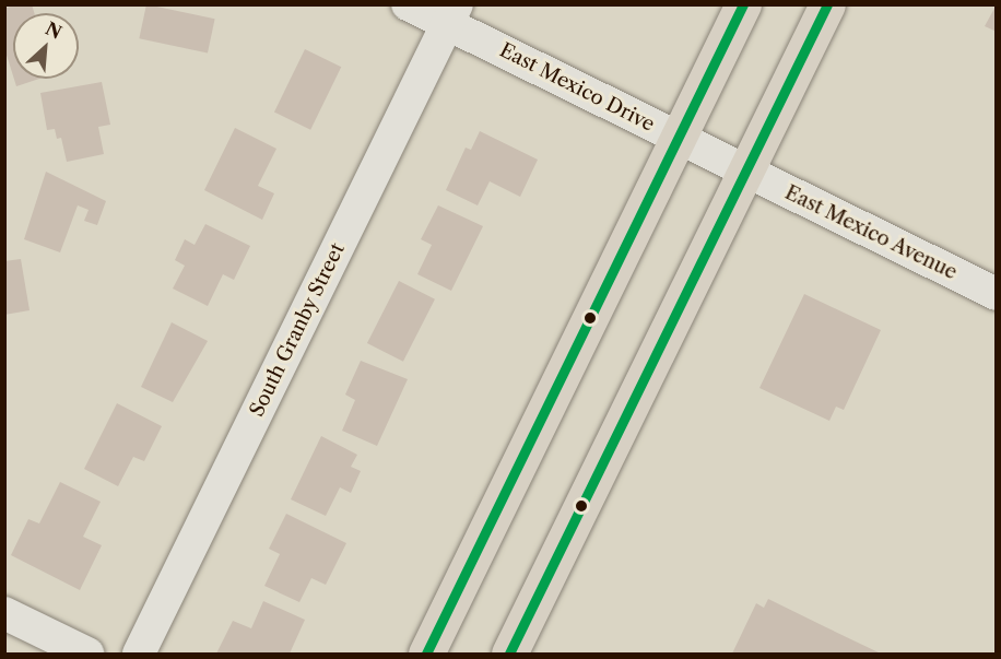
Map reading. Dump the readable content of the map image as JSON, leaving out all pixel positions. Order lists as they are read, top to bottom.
{
  "streets": {
    "street": ["East Mexico Drive", "East Mexico Avenue", "South Granby Street"]
  },
  "crossings": [
    ["East Mexico Drive", "East Mexico Avenue"],
    ["East Mexico Drive", "South Granby Street"]
  ],
  "north": "top right"
}
